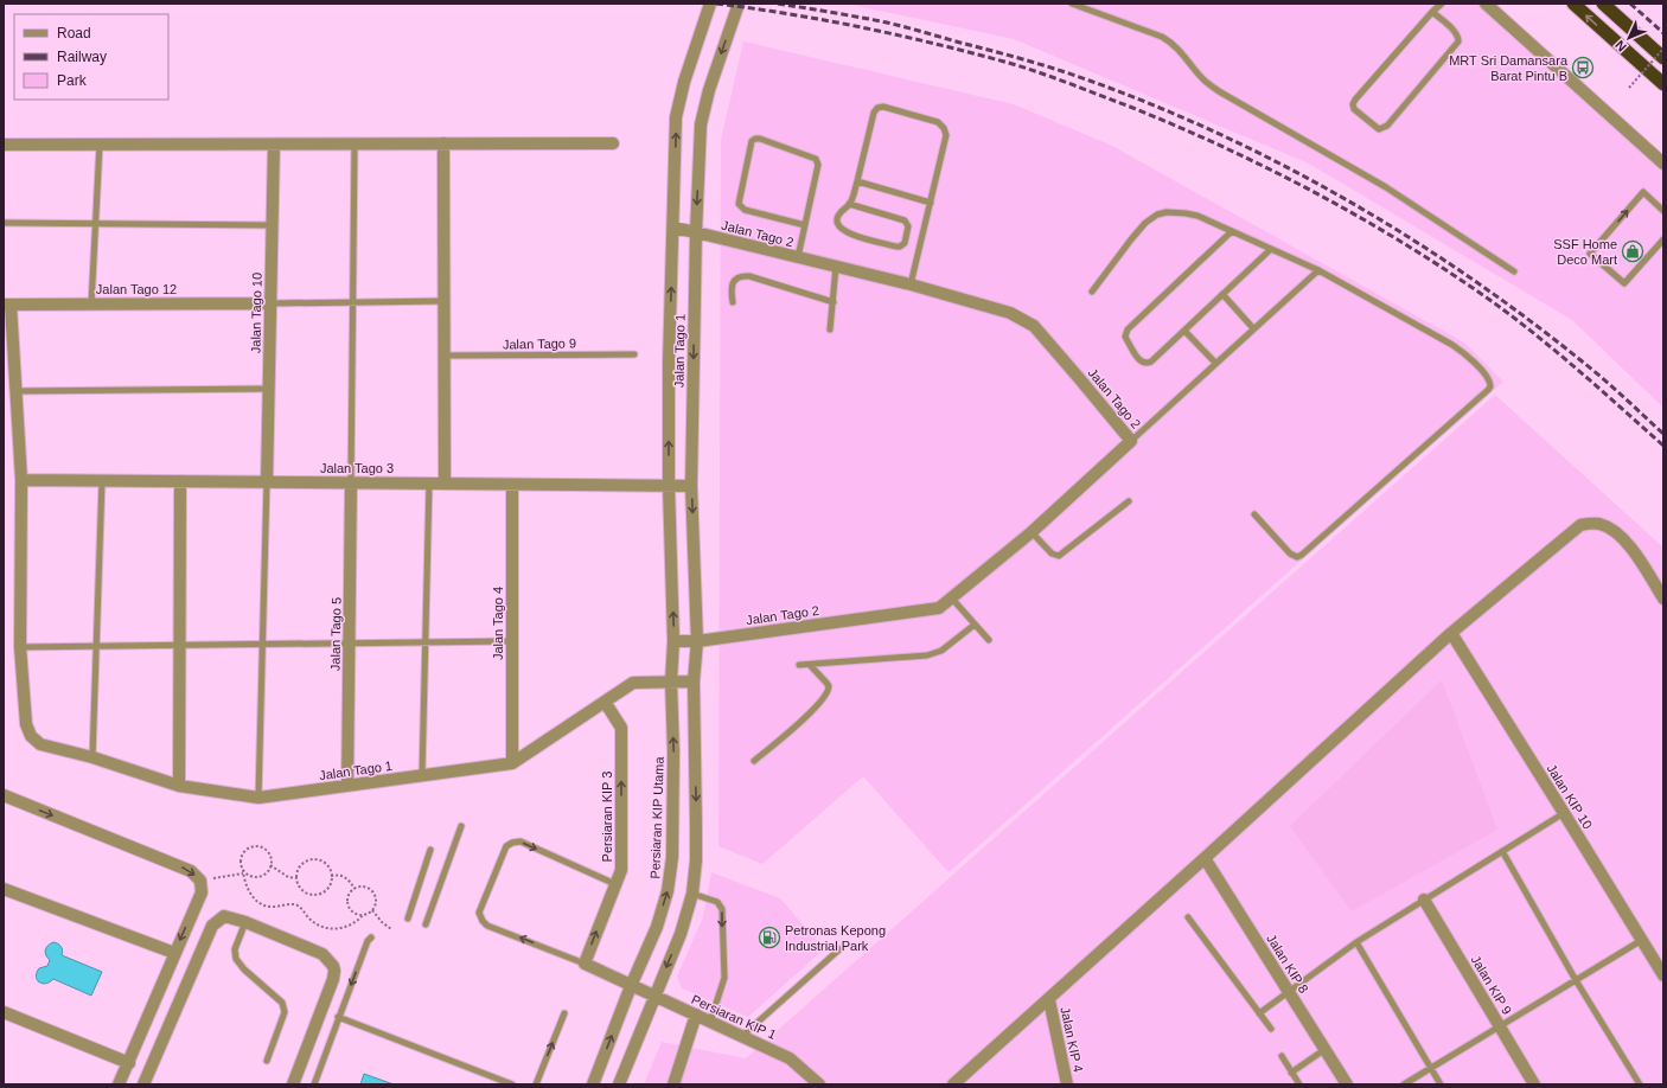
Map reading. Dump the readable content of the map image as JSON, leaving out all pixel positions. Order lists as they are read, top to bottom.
{
  "streets": {
    "street": [
      "Jalan Tago 2",
      "Jalan Tago 12",
      "Jalan Tago 10",
      "Jalan Tago 1",
      "Jalan Tago 3",
      "Jalan Tago 4",
      "Jalan Tago 5",
      "Jalan KIP 10",
      "Persiaran KIP 3",
      "Persiaran KIP Utama",
      "Jalan KIP 8",
      "Jalan KIP 9",
      "Persiaran KIP 1",
      "Jalan KIP 4"
    ],
    "lane": ["Jalan Tago 9"]
  },
  "crossings": [
    ["Jalan Tago 2", "Jalan Tago 1"],
    ["Jalan Tago 12", "Jalan Tago 10"],
    ["Jalan Tago 10", "Jalan Tago 3"],
    ["Jalan Tago 1", "Jalan Tago 3"],
    ["Jalan Tago 1", "Jalan Tago 4"],
    ["Jalan Tago 1", "Jalan Tago 5"],
    ["Jalan Tago 1", "Persiaran KIP 3"],
    ["Jalan Tago 1", "Persiaran KIP Utama"],
    ["Jalan Tago 3", "Jalan Tago 4"],
    ["Jalan Tago 3", "Jalan Tago 5"],
    ["Persiaran KIP Utama", "Persiaran KIP 1"]
  ],
  "places": {
    "bus stop": ["MRT Sri Damansara Barat Pintu B"],
    "shop": ["SSF Home Deco Mart"],
    "fuel station": ["Petronas Kepong Industrial Park"]
  },
  "legend": ["Road", "Railway", "Park"],
  "north": "bottom left"
}
